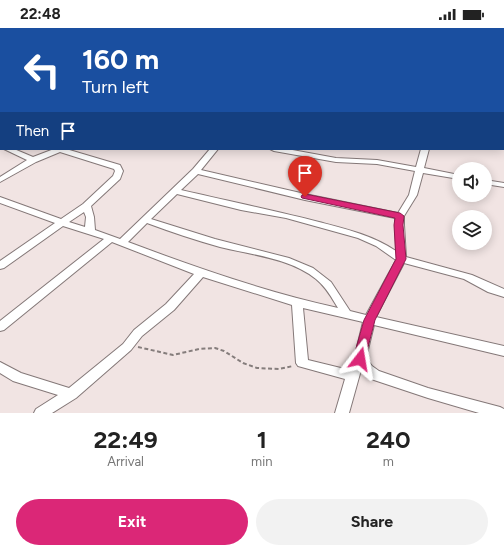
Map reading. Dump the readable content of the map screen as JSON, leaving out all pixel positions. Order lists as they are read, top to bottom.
{
  "page": {
    "status": "22:48",
    "turn": ["160 m", "Turn left"],
    "then": "Then",
    "eta": [
      "22:49",
      "Arrival",
      "1",
      "min",
      "240",
      "m"
    ],
    "buttons": ["Exit", "Share"]
  }
}
